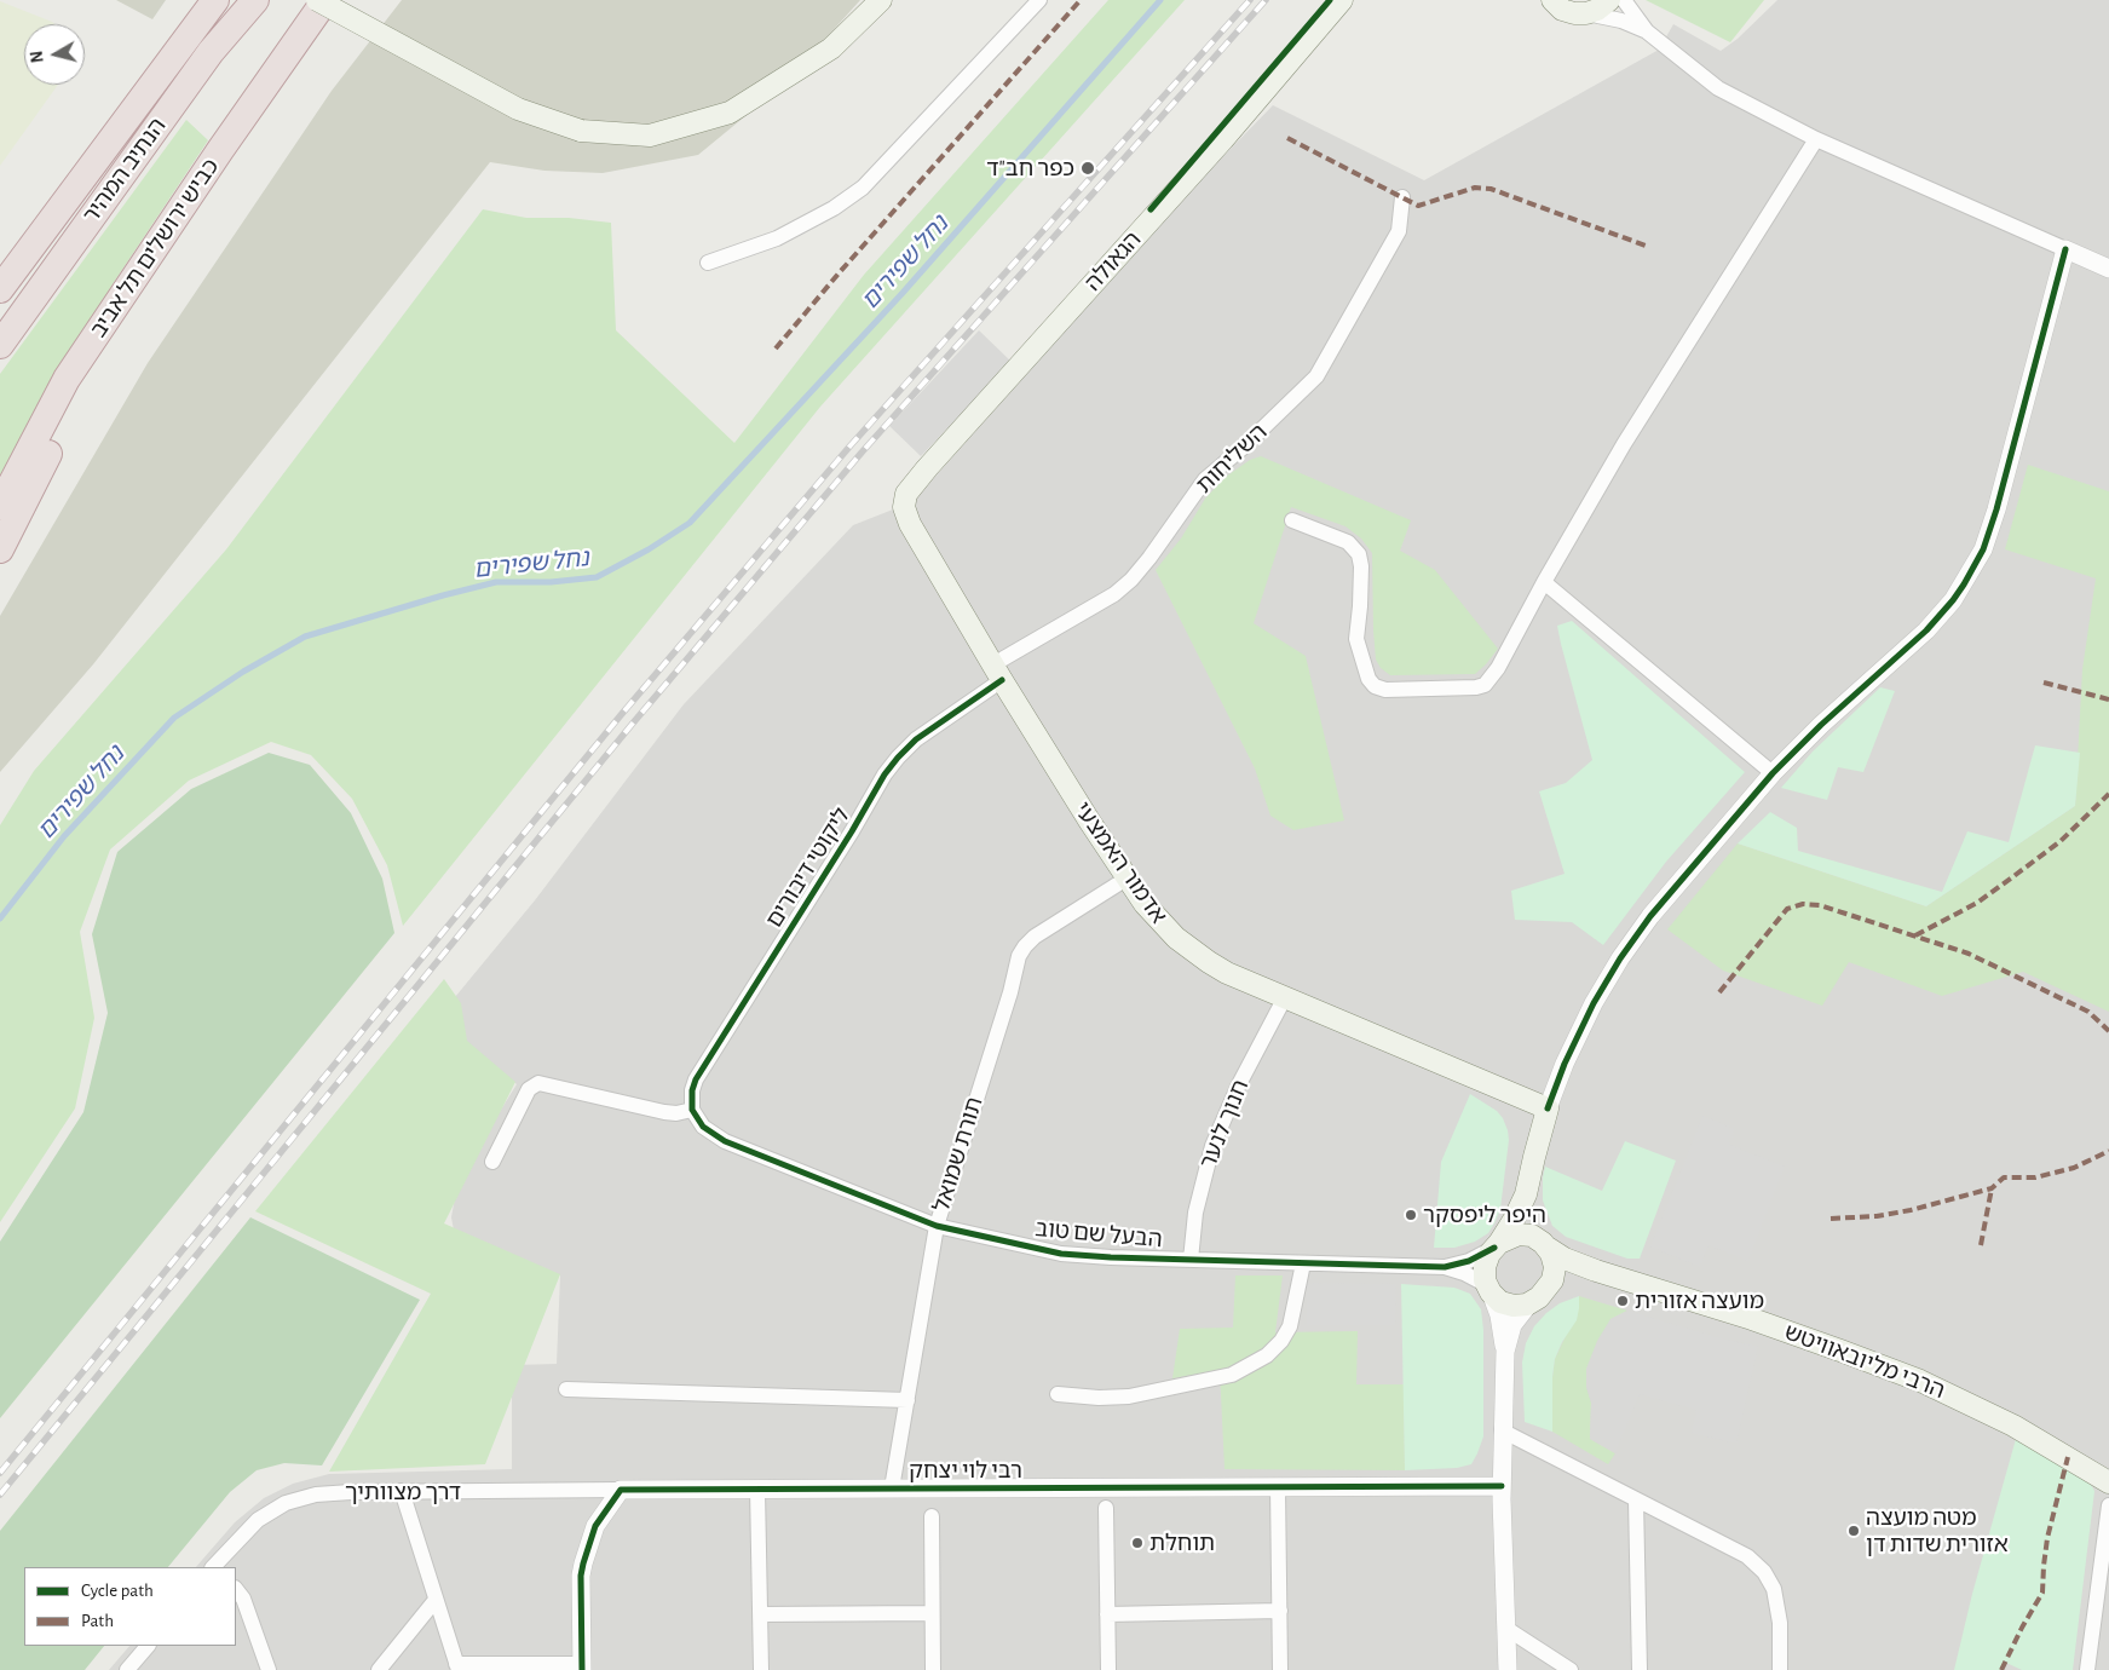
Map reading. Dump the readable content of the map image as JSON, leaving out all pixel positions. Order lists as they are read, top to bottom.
{
  "streets": {
    "highway": ["הנתיב המהיר", "כביש ירושלים תל אביב"],
    "main road": ["הגאולה", "אדמור האמצעי", "הרבי מליובאוויטש"],
    "street": [
      "השליחות",
      "ליקוטי דיבורים",
      "חנוך לנער",
      "תורת שמואל",
      "הבעל שם טוב",
      "רבי לוי יצחק",
      "דרך מצוותיך"
    ]
  },
  "crossings": [
    ["הגאולה", "אדמור האמצעי"],
    ["השליחות", "אדמור האמצעי"],
    ["השליחות", "ליקוטי דיבורים"],
    ["אדמור האמצעי", "ליקוטי דיבורים"],
    ["אדמור האמצעי", "חנוך לנער"],
    ["אדמור האמצעי", "תורת שמואל"],
    ["ליקוטי דיבורים", "הבעל שם טוב"],
    ["חנוך לנער", "הבעל שם טוב"],
    ["תורת שמואל", "הבעל שם טוב"],
    ["תורת שמואל", "רבי לוי יצחק"],
    ["הבעל שם טוב", "הרבי מליובאוויטש"],
    ["רבי לוי יצחק", "דרך מצוותיך"]
  ],
  "water": ["נחל שפירים"],
  "places": [
    "כפר חב\"ד",
    "היפר ליפסקר",
    "מועצה אזורית",
    "מטה מועצה אזורית שדות דן",
    "תוחלת"
  ],
  "legend": ["Cycle path", "Path"],
  "north": "left"
}
